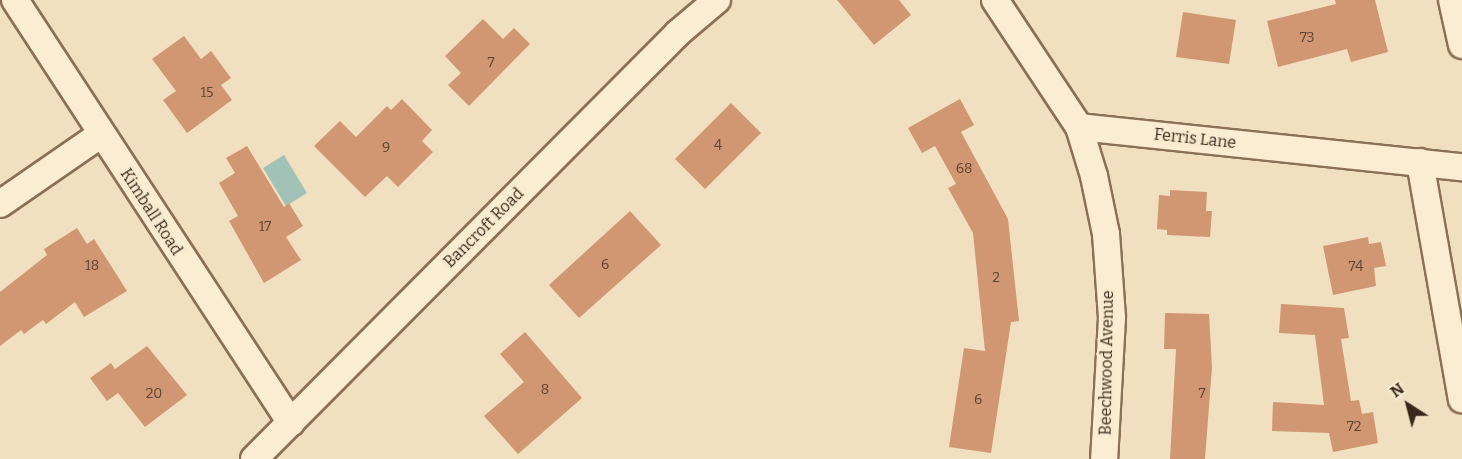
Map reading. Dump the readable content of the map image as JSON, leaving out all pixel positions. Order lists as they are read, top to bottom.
{
  "streets": {
    "street": [
      "Ferris Lane",
      "Kimball Road",
      "Bancroft Road",
      "Beechwood Avenue"
    ]
  },
  "crossings": [
    ["Ferris Lane", "Beechwood Avenue"],
    ["Kimball Road", "Bancroft Road"]
  ],
  "house_numbers": [
    "73",
    "7",
    "15",
    "4",
    "9",
    "68",
    "17",
    "6",
    "18",
    "74",
    "2",
    "8",
    "20",
    "7",
    "6",
    "72"
  ],
  "north": "top left"
}
